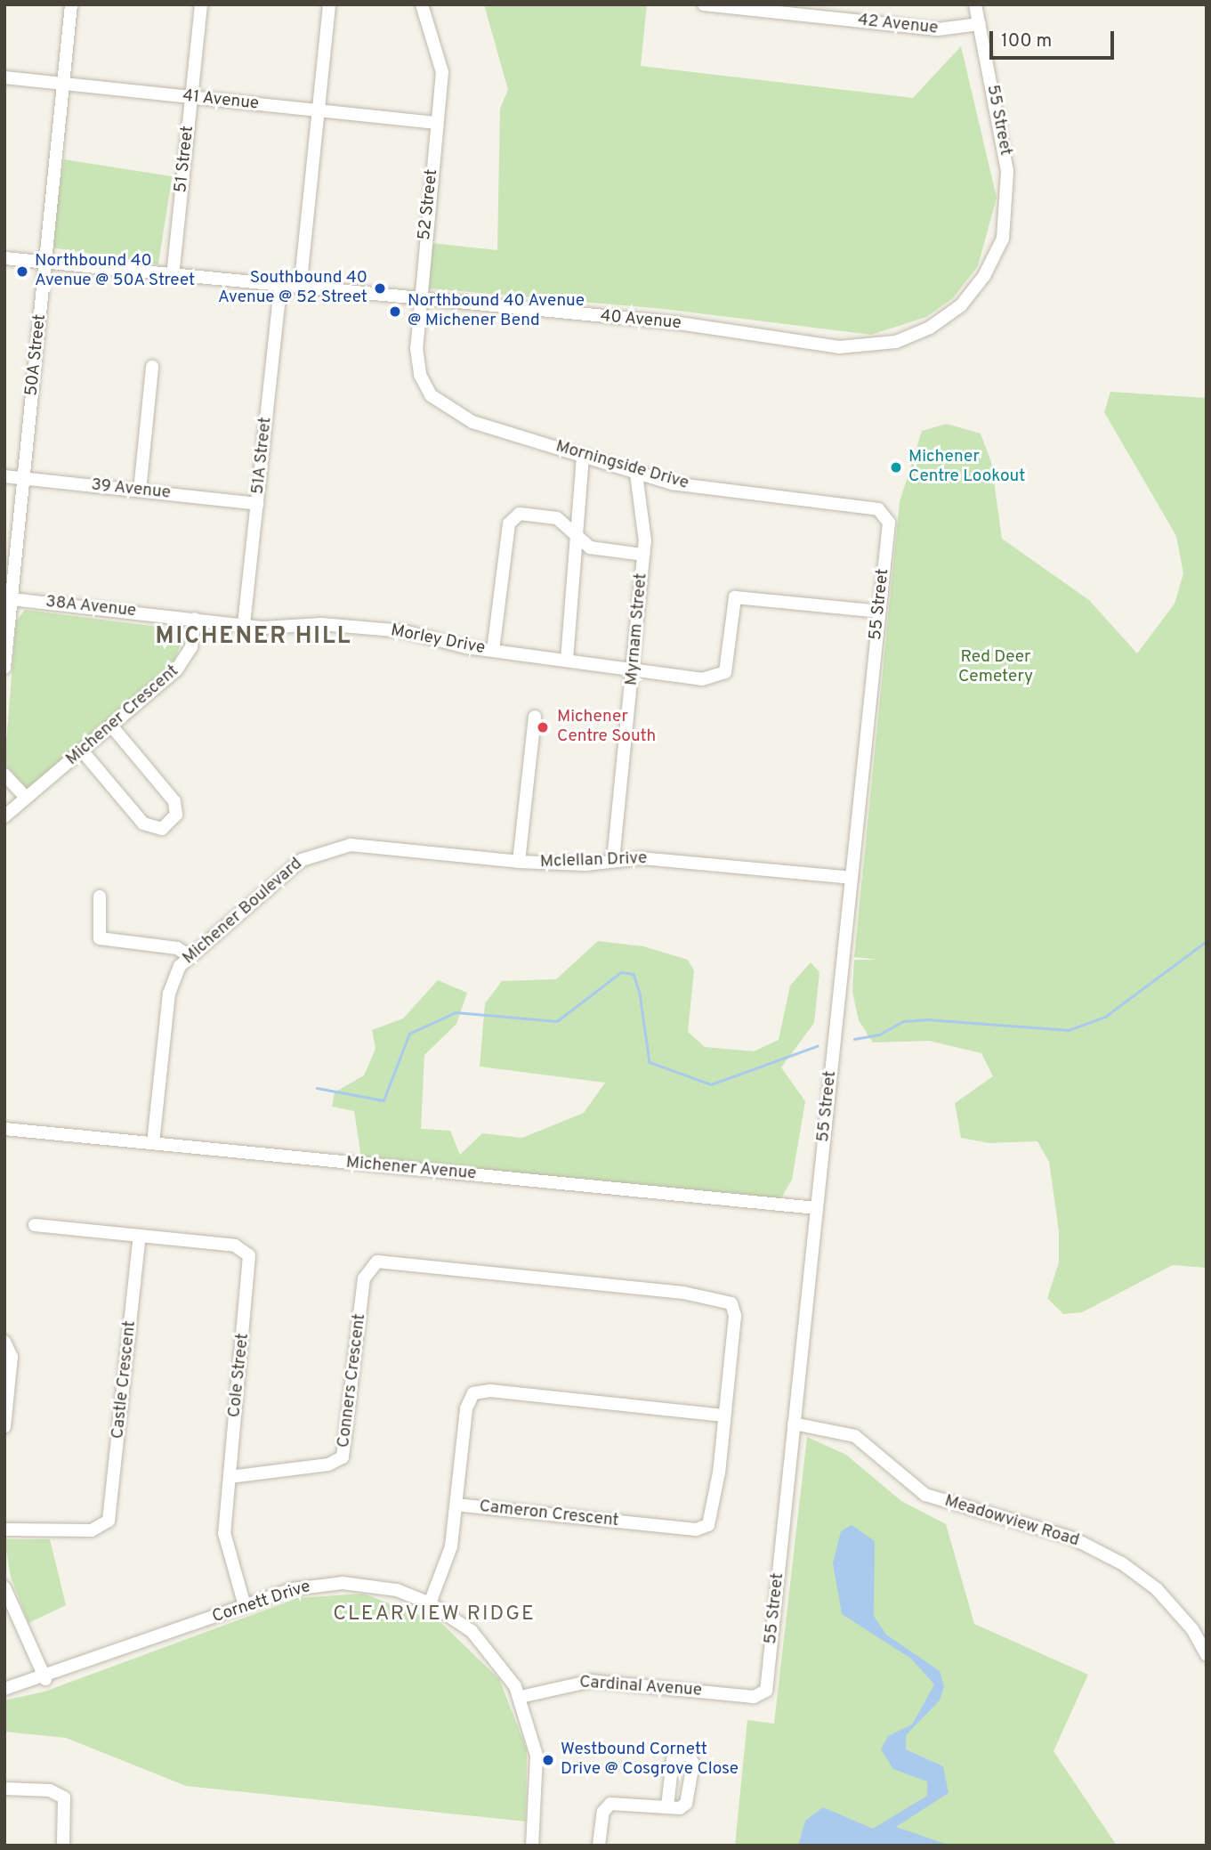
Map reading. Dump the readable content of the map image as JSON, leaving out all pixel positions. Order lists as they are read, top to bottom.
{
  "streets": {
    "street": [
      "42 Avenue",
      "41 Avenue",
      "55 Street",
      "51 Street",
      "52 Street",
      "40 Avenue",
      "50A Street",
      "51A Street",
      "Morningside Drive",
      "39 Avenue",
      "38A Avenue",
      "Myrnam Street",
      "Morley Drive",
      "Michener Crescent",
      "Mclellan Drive",
      "Michener Boulevard",
      "Michener Avenue",
      "Cole Street",
      "Castle Crescent",
      "Conners Crescent",
      "Cameron Crescent",
      "Meadowview Road",
      "Cornett Drive",
      "Cardinal Avenue"
    ]
  },
  "crossings": [
    ["42 Avenue", "55 Street"],
    ["41 Avenue", "51 Street"],
    ["41 Avenue", "52 Street"],
    ["41 Avenue", "50A Street"],
    ["55 Street", "40 Avenue"],
    ["55 Street", "Morningside Drive"],
    ["55 Street", "Morley Drive"],
    ["55 Street", "Mclellan Drive"],
    ["55 Street", "Michener Avenue"],
    ["55 Street", "Meadowview Road"],
    ["55 Street", "Cardinal Avenue"],
    ["51 Street", "40 Avenue"],
    ["52 Street", "40 Avenue"],
    ["52 Street", "Morningside Drive"],
    ["40 Avenue", "50A Street"],
    ["40 Avenue", "51A Street"],
    ["50A Street", "39 Avenue"],
    ["50A Street", "38A Avenue"],
    ["51A Street", "39 Avenue"],
    ["51A Street", "38A Avenue"],
    ["51A Street", "Morley Drive"],
    ["Morningside Drive", "Myrnam Street"],
    ["38A Avenue", "Morley Drive"],
    ["38A Avenue", "Michener Crescent"],
    ["Myrnam Street", "Morley Drive"],
    ["Myrnam Street", "Mclellan Drive"],
    ["Mclellan Drive", "Michener Boulevard"],
    ["Michener Boulevard", "Michener Avenue"],
    ["Cole Street", "Castle Crescent"],
    ["Cole Street", "Conners Crescent"],
    ["Cole Street", "Cornett Drive"],
    ["Conners Crescent", "Cameron Crescent"],
    ["Cornett Drive", "Cardinal Avenue"]
  ],
  "districts": ["MICHENER HILL", "CLEARVIEW RIDGE"],
  "parks": ["Red Deer Cemetery"],
  "places": [
    "Northbound 40 Avenue @ 50A Street",
    "Southbound 40 Avenue @ 52 Street",
    "Northbound 40 Avenue @ Michener Bend",
    "Michener Centre Lookout",
    "Michener Centre South",
    "Westbound Cornett Drive @ Cosgrove Close"
  ],
  "scale_bar": "100 m"
}
